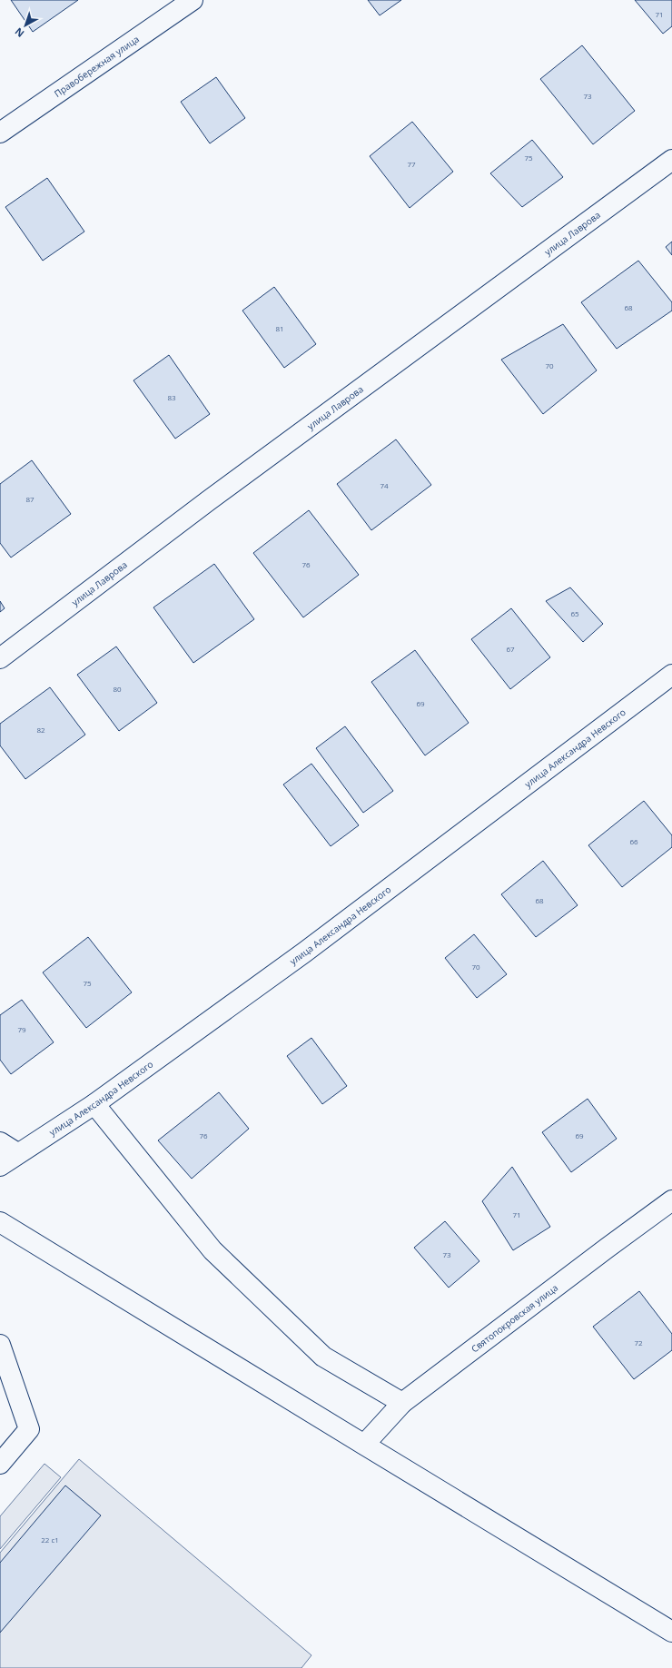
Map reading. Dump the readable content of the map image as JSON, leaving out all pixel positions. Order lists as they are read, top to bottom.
{
  "streets": {
    "street": [
      "Правобережная улица",
      "улица Лаврова",
      "улица Александра Невского",
      "Святопокровская улица"
    ]
  },
  "house_numbers": [
    "71",
    "73",
    "75",
    "77",
    "68",
    "81",
    "70",
    "83",
    "74",
    "87",
    "76",
    "65",
    "67",
    "80",
    "69",
    "82",
    "66",
    "68",
    "70",
    "75",
    "79",
    "76",
    "69",
    "71",
    "73",
    "72",
    "22 с1"
  ],
  "north": "bottom left"
}
